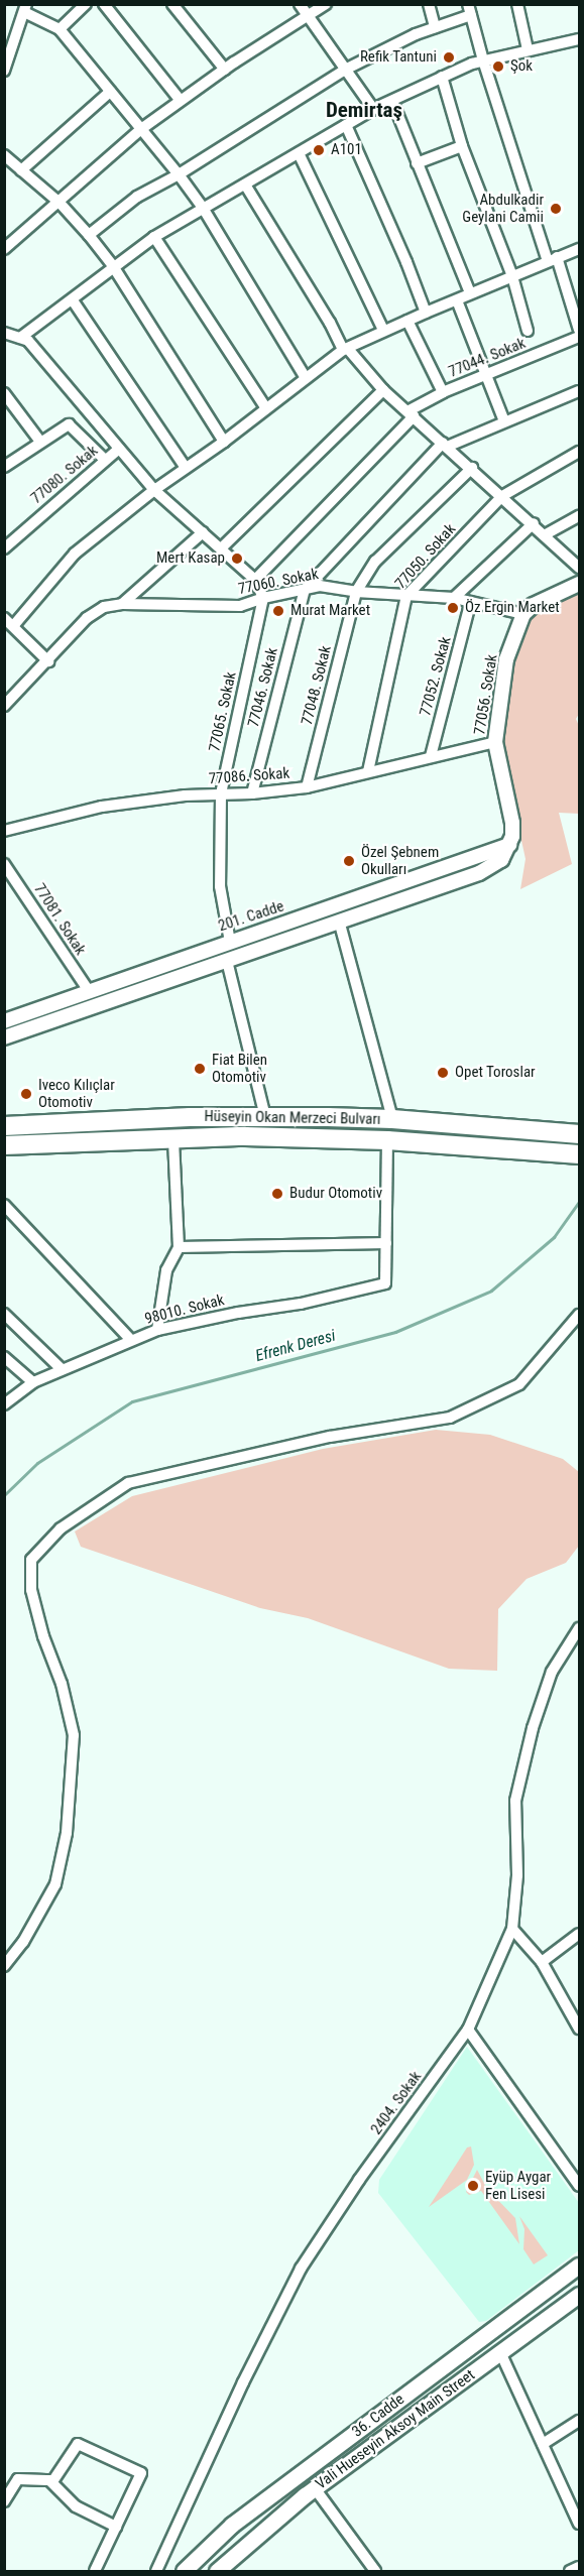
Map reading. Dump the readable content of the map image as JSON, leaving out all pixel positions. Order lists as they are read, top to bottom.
{
  "streets": {
    "main road": ["Hüseyin Okan Merzeci Bulvarı", "36. Cadde", "Vali Hueseyin Aksoy Main Street"],
    "street": [
      "77044. Sokak",
      "77080. Sokak",
      "77050. Sokak",
      "77060. Sokak",
      "77052. Sokak",
      "77048. Sokak",
      "77046. Sokak",
      "77056. Sokak",
      "77065. Sokak",
      "77086. Sokak",
      "201. Cadde",
      "77081. Sokak",
      "98010. Sokak",
      "2404. Sokak"
    ]
  },
  "crossings": [
    ["77050. Sokak", "77060. Sokak"],
    ["77050. Sokak", "77086. Sokak"],
    ["77060. Sokak", "77052. Sokak"],
    ["77060. Sokak", "77048. Sokak"],
    ["77060. Sokak", "77046. Sokak"],
    ["77060. Sokak", "77056. Sokak"],
    ["77060. Sokak", "77065. Sokak"],
    ["77052. Sokak", "77086. Sokak"],
    ["77048. Sokak", "77086. Sokak"],
    ["77046. Sokak", "77086. Sokak"],
    ["77056. Sokak", "77086. Sokak"],
    ["77056. Sokak", "201. Cadde"],
    ["77065. Sokak", "77086. Sokak"],
    ["77065. Sokak", "201. Cadde"],
    ["201. Cadde", "77081. Sokak"]
  ],
  "districts": ["Demirtaş"],
  "water": ["Efrenk Deresi"],
  "places": [
    "Refik Tantuni",
    "Şok",
    "A101",
    "Abdulkadir Geylani Camii",
    "Mert Kasap",
    "Öz Ergin Market",
    "Murat Market",
    "Özel Şebnem Okulları",
    "Fiat Bilen Otomotiv",
    "Opet Toroslar",
    "Iveco Kılıçlar Otomotiv",
    "Budur Otomotiv",
    "Eyüp Aygar Fen Lisesi"
  ]
}
